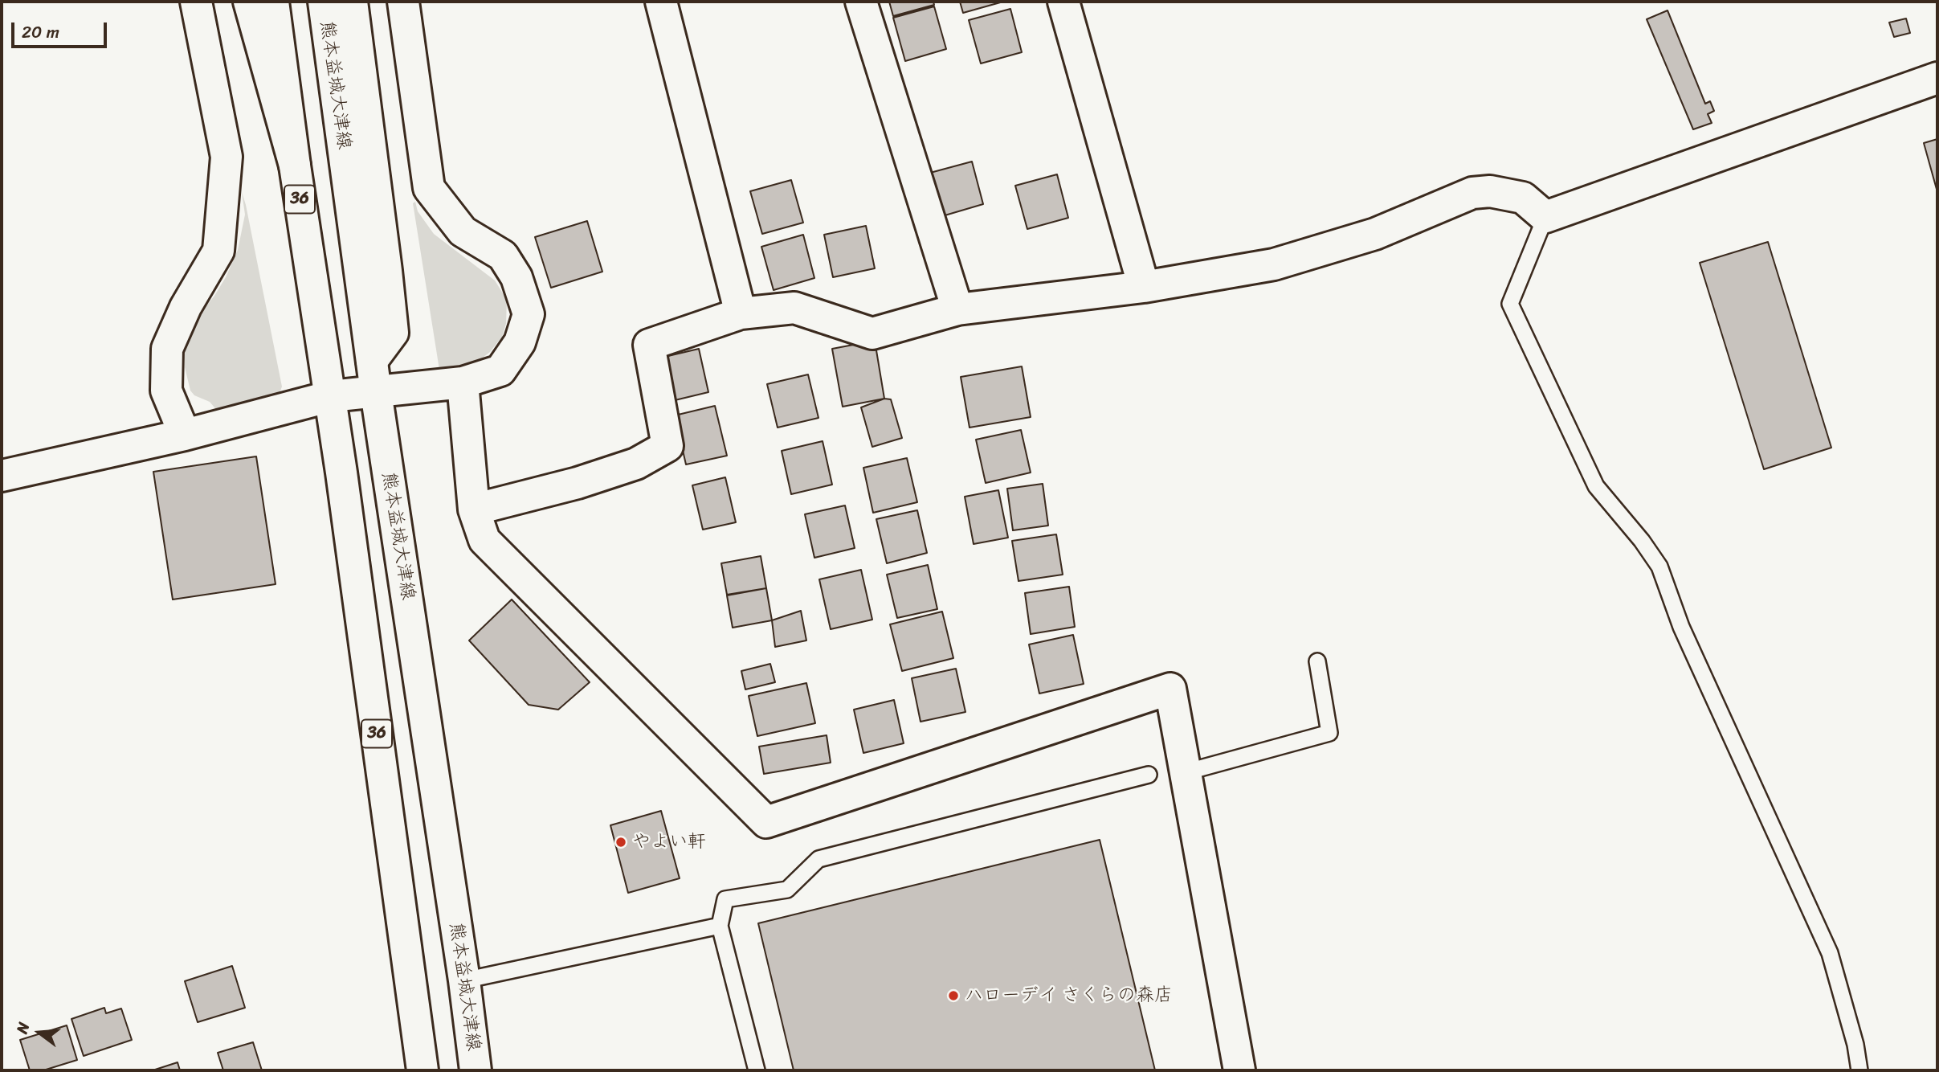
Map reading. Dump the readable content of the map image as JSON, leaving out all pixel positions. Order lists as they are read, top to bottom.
{
  "streets": {
    "main road": ["熊本益城大津線", "36"]
  },
  "places": ["やよい軒", "ハローデイ さくらの森店"],
  "scale_bar": "20 m",
  "north": "left"
}
